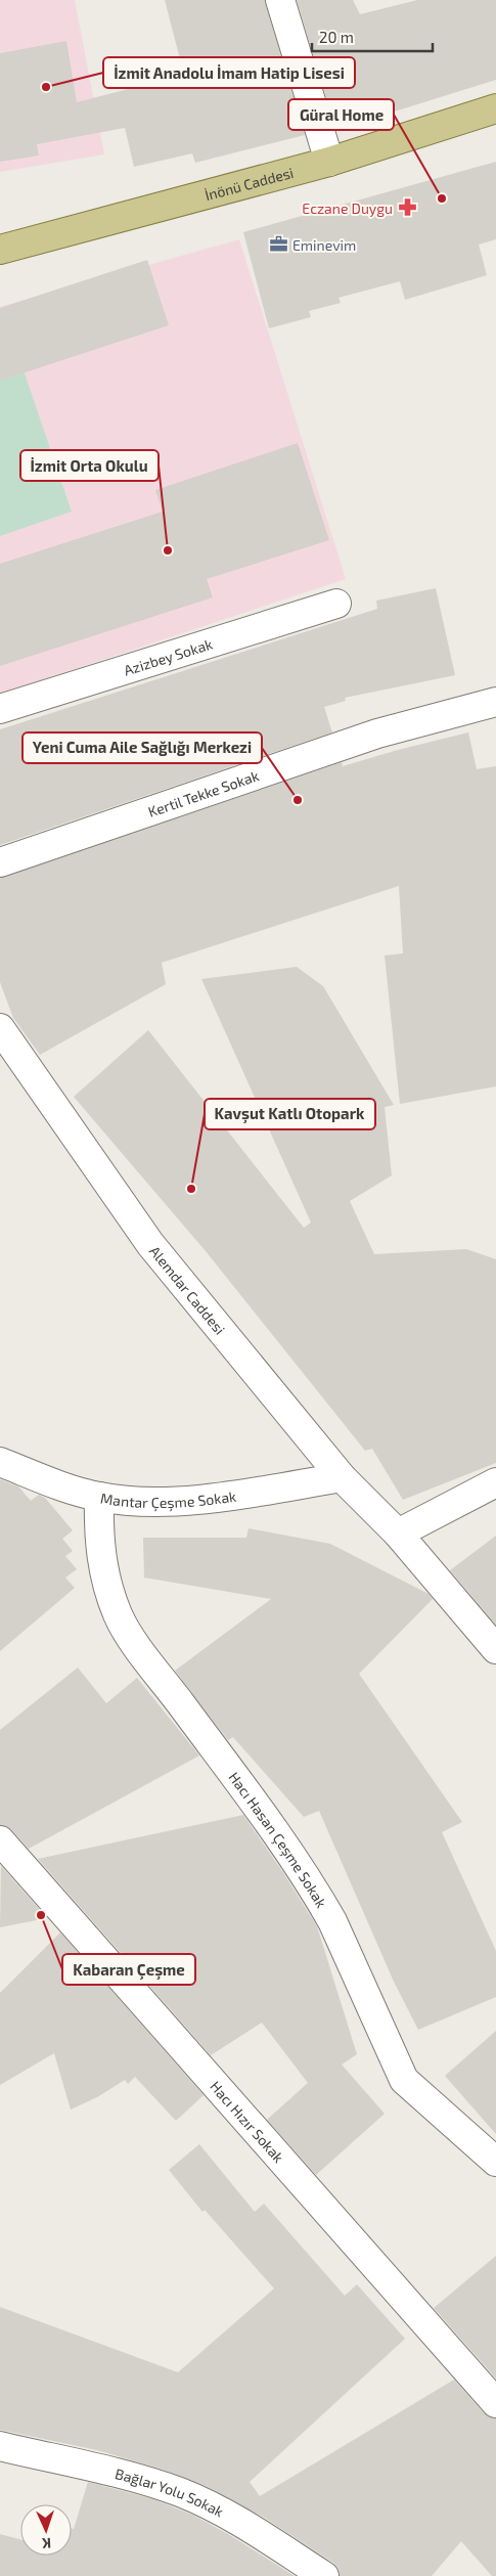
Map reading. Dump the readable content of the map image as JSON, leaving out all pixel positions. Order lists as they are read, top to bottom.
{
  "streets": {
    "main road": ["İnönü Caddesi"],
    "street": [
      "Azizbey Sokak",
      "Kertil Tekke Sokak",
      "Alemdar Caddesi",
      "Mantar Çeşme Sokak",
      "Hacı Hasan Çeşme Sokak",
      "Hacı Hızır Sokak",
      "Bağlar Yolu Sokak"
    ]
  },
  "crossings": [
    ["Alemdar Caddesi", "Mantar Çeşme Sokak"],
    ["Mantar Çeşme Sokak", "Hacı Hasan Çeşme Sokak"]
  ],
  "places": {
    "other": [
      "İzmit Anadolu İmam Hatip Lisesi",
      "Güral Home",
      "İzmit Orta Okulu",
      "Yeni Cuma Aile Sağlığı Merkezi",
      "Kavşut Katlı Otopark",
      "Kabaran Çeşme"
    ],
    "pharmacy": ["Eczane Duygu"],
    "office": ["Eminevim"]
  },
  "scale_bar": "20 m",
  "north": "bottom"
}
